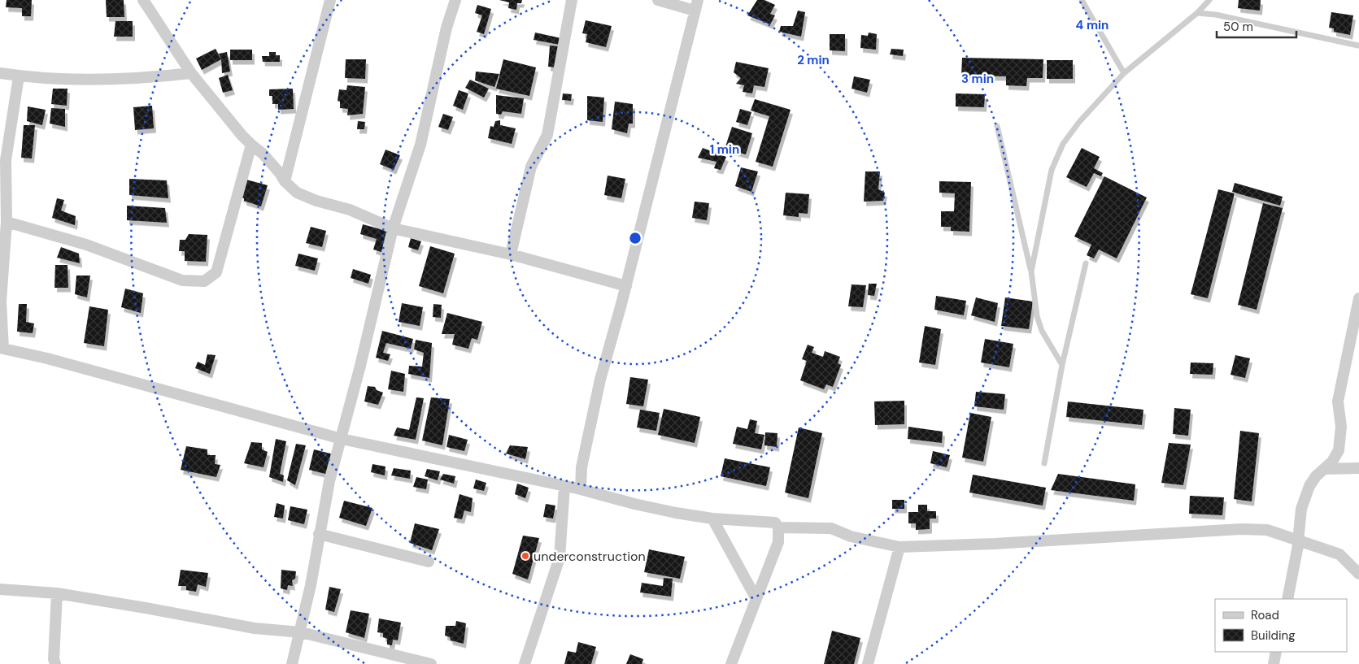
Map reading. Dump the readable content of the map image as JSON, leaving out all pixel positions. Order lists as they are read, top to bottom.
{
  "places": ["underconstruction"],
  "legend": ["Road", "Building"],
  "scale_bar": "50 m",
  "rings": [
    "4 min",
    "2 min",
    "3 min",
    "1 min"
  ]
}
